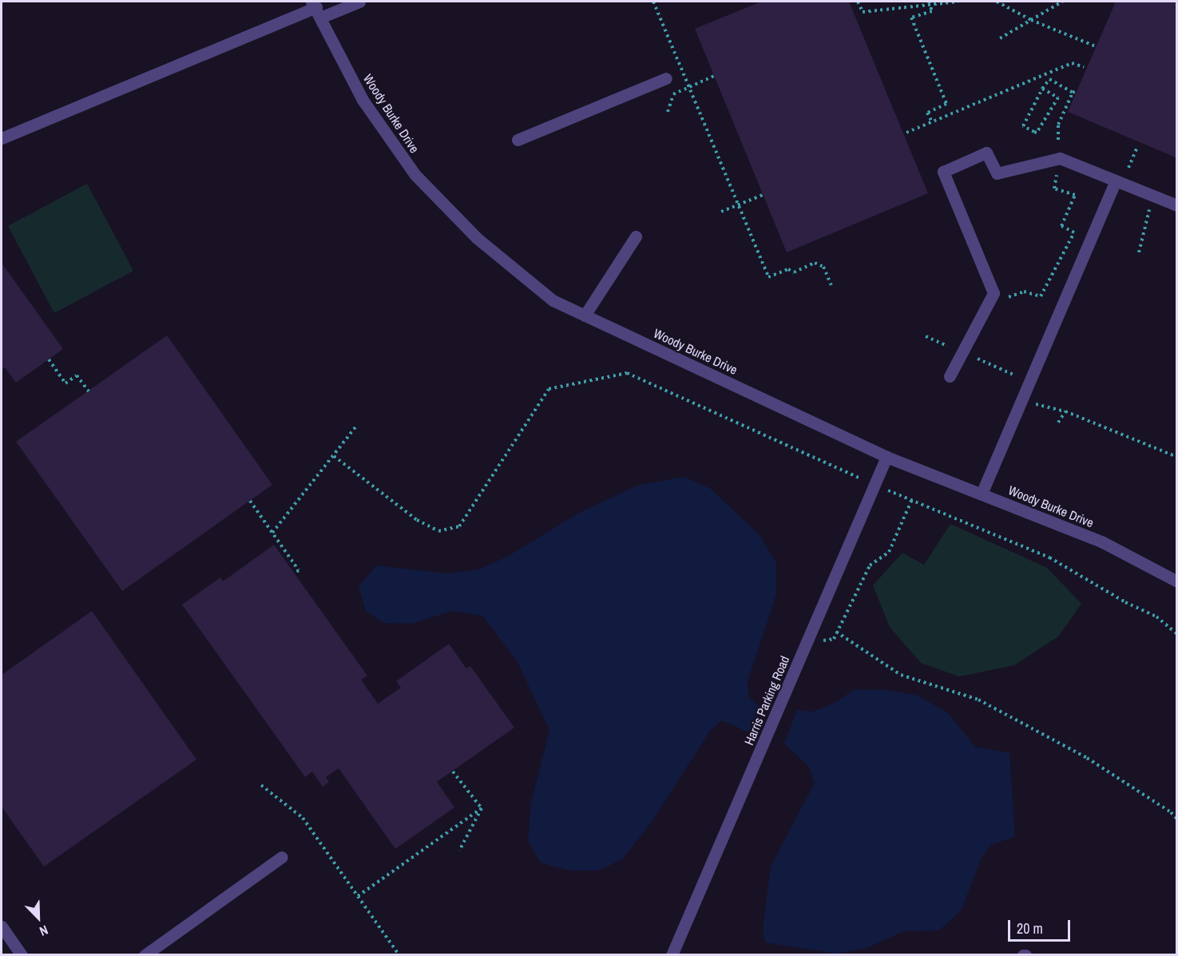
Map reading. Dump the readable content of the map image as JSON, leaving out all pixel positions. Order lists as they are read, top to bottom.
{
  "streets": {
    "street": ["Woody Burke Drive", "Harris Parking Road"]
  },
  "crossings": [
    ["Woody Burke Drive", "Harris Parking Road"]
  ],
  "scale_bar": "20 m",
  "north": "bottom right"
}
